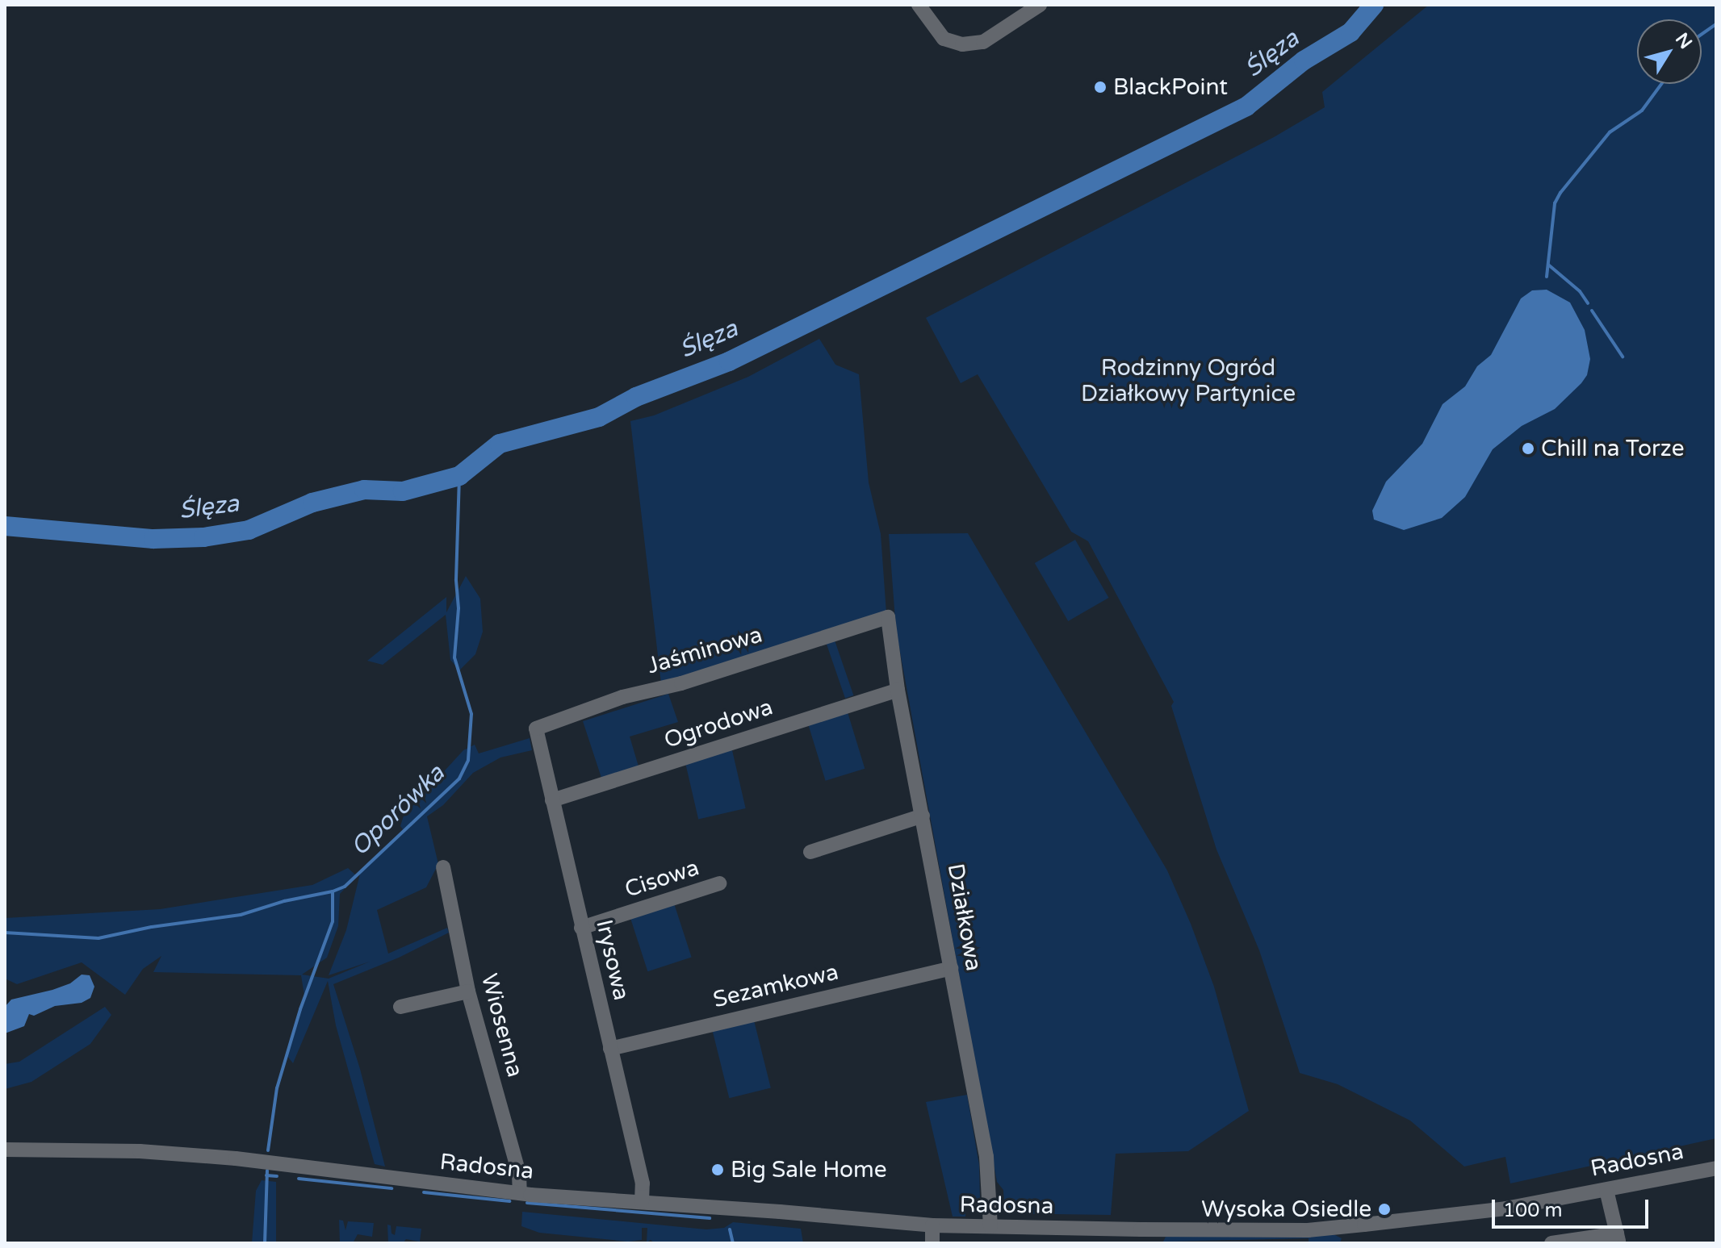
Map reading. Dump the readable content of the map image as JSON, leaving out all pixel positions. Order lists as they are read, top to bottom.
{
  "streets": {
    "street": [
      "Jaśminowa",
      "Ogrodowa",
      "Cisowa",
      "Działkowa",
      "Irysowa",
      "Sezamkowa",
      "Wiosenna",
      "Radosna"
    ]
  },
  "crossings": [
    ["Jaśminowa", "Działkowa"],
    ["Jaśminowa", "Irysowa"],
    ["Ogrodowa", "Działkowa"],
    ["Ogrodowa", "Irysowa"],
    ["Cisowa", "Irysowa"],
    ["Działkowa", "Sezamkowa"],
    ["Działkowa", "Radosna"],
    ["Irysowa", "Sezamkowa"],
    ["Irysowa", "Radosna"],
    ["Wiosenna", "Radosna"]
  ],
  "water": ["Ślęza", "Oporówka"],
  "parks": ["Rodzinny Ogród Działkowy Partynice"],
  "places": [
    "BlackPoint",
    "Chill na Torze",
    "Big Sale Home",
    "Wysoka Osiedle"
  ],
  "scale_bar": "100 m",
  "north": "top right"
}
